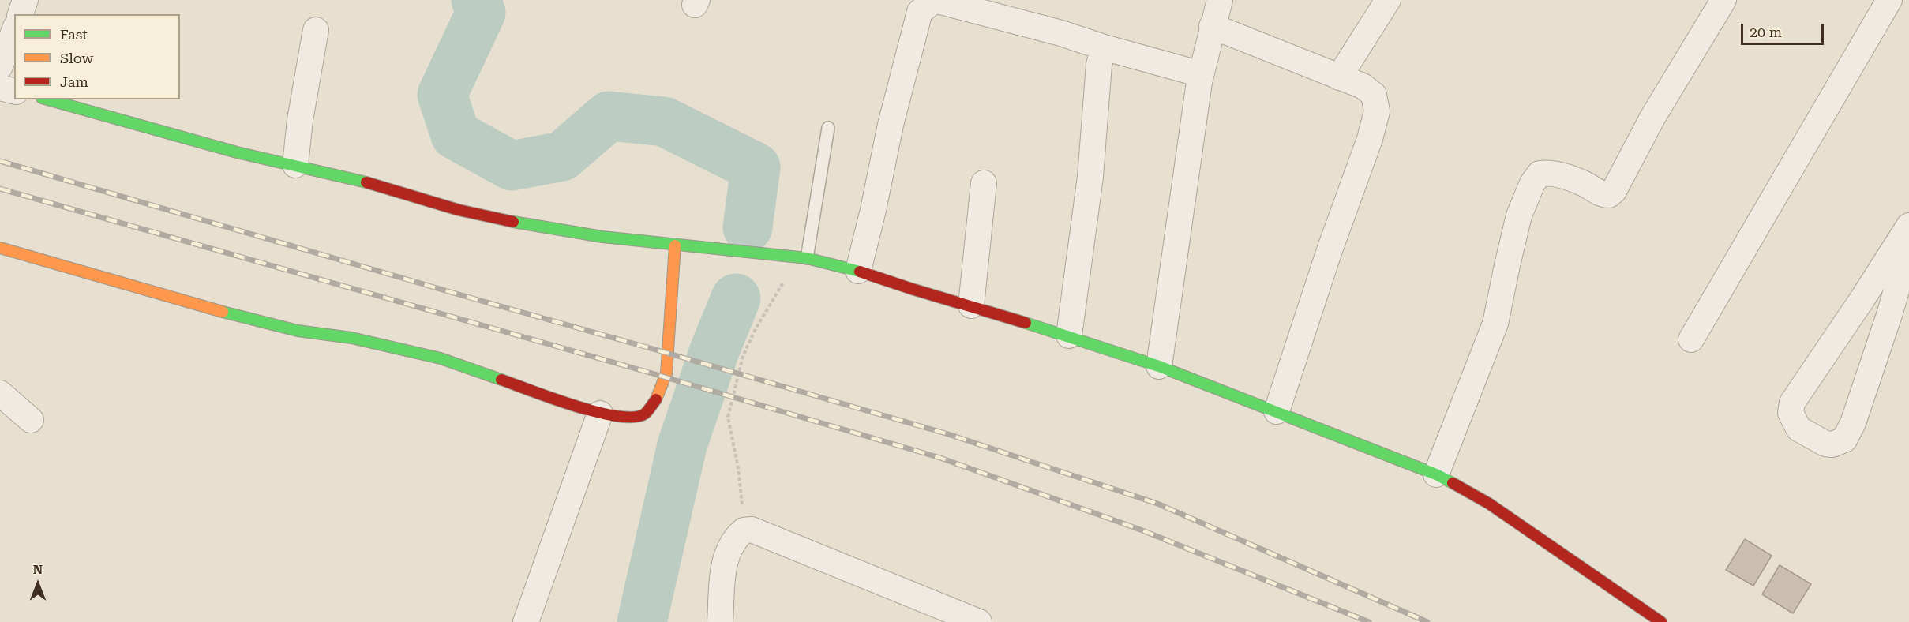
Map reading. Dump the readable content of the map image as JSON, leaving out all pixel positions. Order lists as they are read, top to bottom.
{
  "legend": ["Fast", "Slow", "Jam"],
  "scale_bar": "20 m",
  "north": "top"
}
